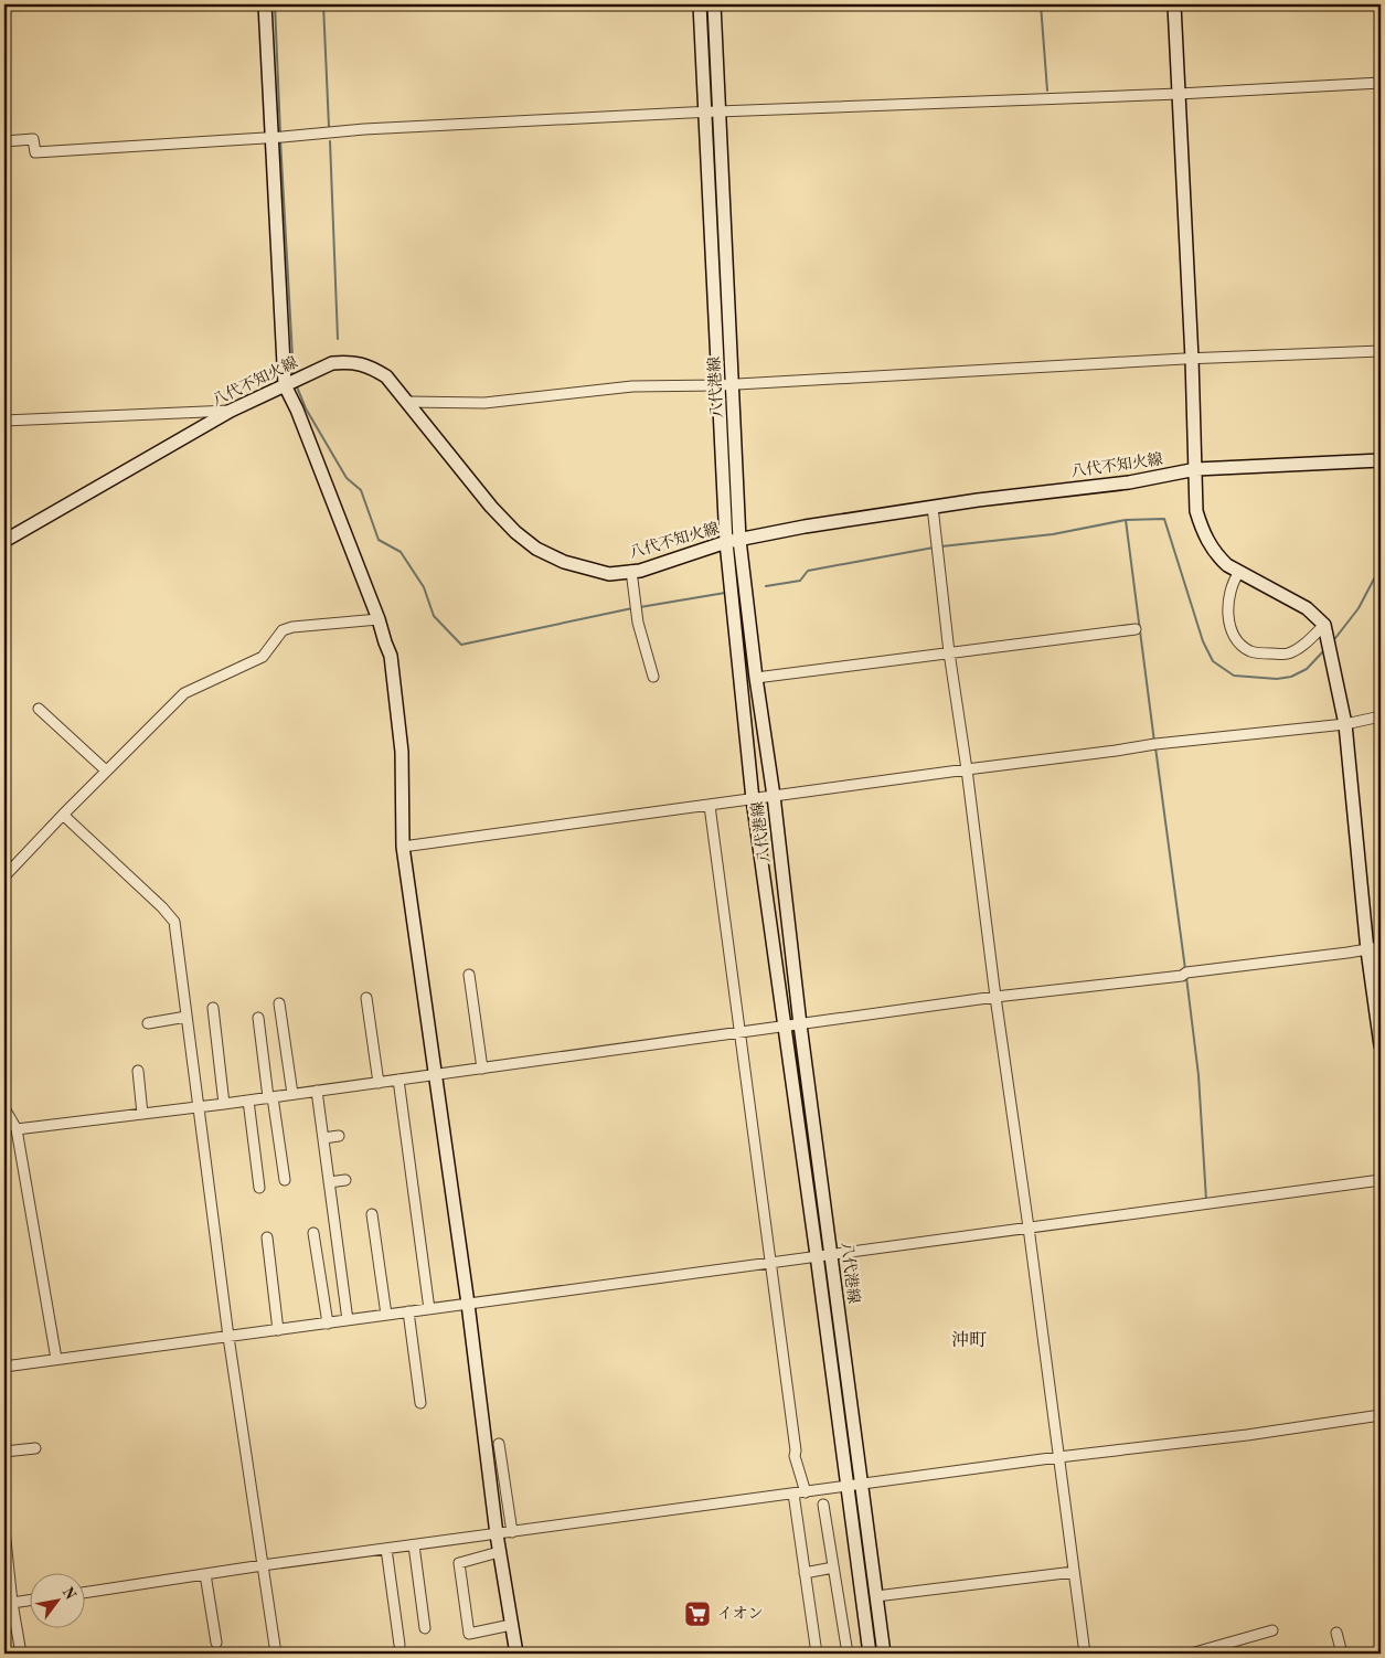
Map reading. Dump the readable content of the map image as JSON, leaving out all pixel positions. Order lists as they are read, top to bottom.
{
  "streets": {
    "main road": ["八代不知火線", "八代港線"]
  },
  "crossings": [
    ["八代不知火線", "八代港線"]
  ],
  "districts": ["沖町"],
  "places": {
    "supermarket": ["イオン"]
  },
  "north": "top right"
}
